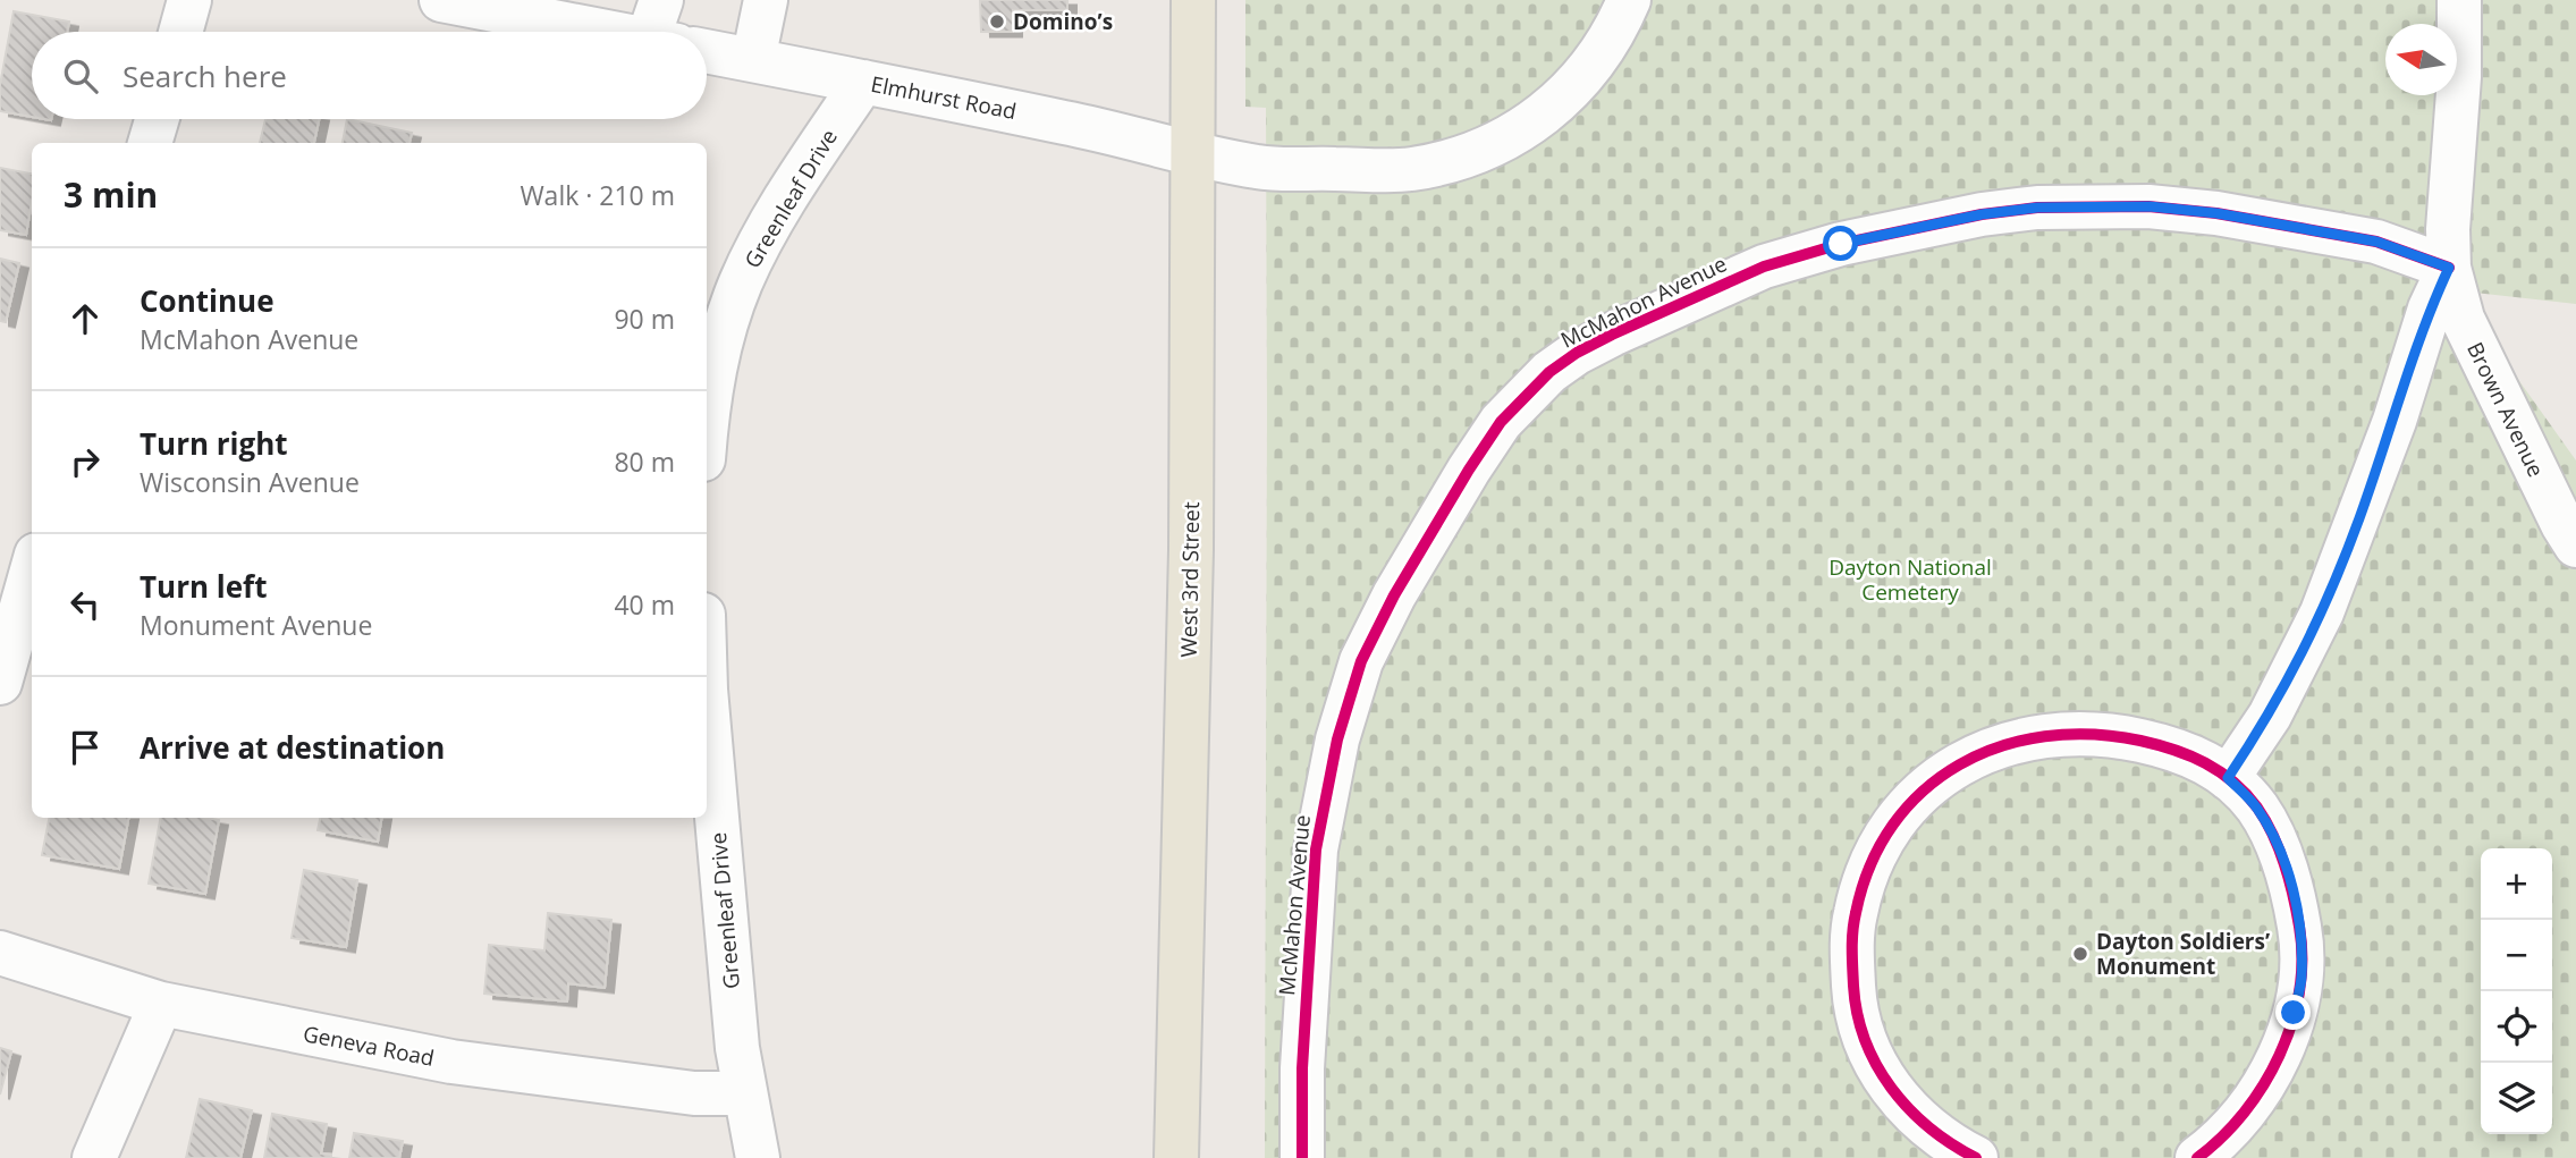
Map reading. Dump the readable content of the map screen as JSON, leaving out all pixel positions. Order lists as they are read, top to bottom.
{
  "streets": {
    "main road": ["West 3rd Street"],
    "street": [
      "Elmhurst Road",
      "Greenleaf Drive",
      "McMahon Avenue",
      "Brown Avenue",
      "Geneva Road"
    ]
  },
  "crossings": [
    ["Elmhurst Road", "Greenleaf Drive"],
    ["Elmhurst Road", "West 3rd Street"],
    ["Greenleaf Drive", "Geneva Road"],
    ["McMahon Avenue", "Brown Avenue"]
  ],
  "parks": ["Dayton National Cemetery"],
  "places": ["Domino’s", "Dayton Soldiers’ Monument"],
  "north": "left",
  "page": {
    "search": "Search here",
    "heading": ["3 min", "Walk · 210 m"],
    "list": [
      ["Continue", "McMahon Avenue", "90 m"],
      ["Turn right", "Wisconsin Avenue", "80 m"],
      ["Turn left", "Monument Avenue", "40 m"],
      "Arrive at destination"
    ],
    "map_buttons": ["+", "−"]
  }
}
